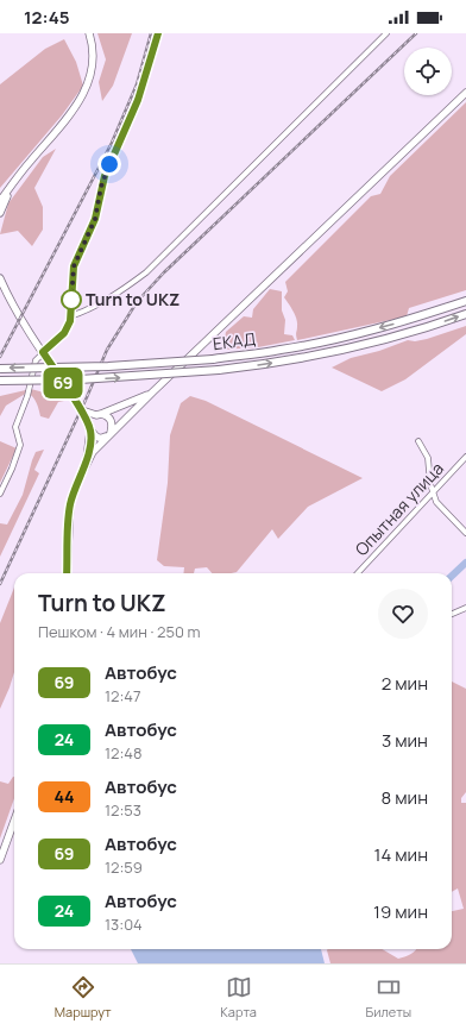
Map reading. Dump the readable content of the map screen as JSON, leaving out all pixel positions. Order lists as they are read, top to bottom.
{
  "streets": {
    "highway": ["ЕКАД"],
    "street": ["Опытная улица"]
  },
  "places": ["Turn to UKZ"],
  "lines": ["bus line 69"],
  "page": {
    "status": "12:45",
    "on_map": "69",
    "heading": ["Turn to UKZ", "Пешком · 4 мин · 250 m"],
    "list": [
      {
        "mark": "69",
        "name": "Автобус",
        "note": "12:47",
        "value": "2 мин"
      },
      {
        "mark": "24",
        "name": "Автобус",
        "note": "12:48",
        "value": "3 мин"
      },
      {
        "mark": "44",
        "name": "Автобус",
        "note": "12:53",
        "value": "8 мин"
      },
      {
        "mark": "69",
        "name": "Автобус",
        "note": "12:59",
        "value": "14 мин"
      },
      {
        "mark": "24",
        "name": "Автобус",
        "note": "13:04",
        "value": "19 мин"
      }
    ],
    "tabs": ["Маршрут", "Карта", "Билеты"]
  }
}
